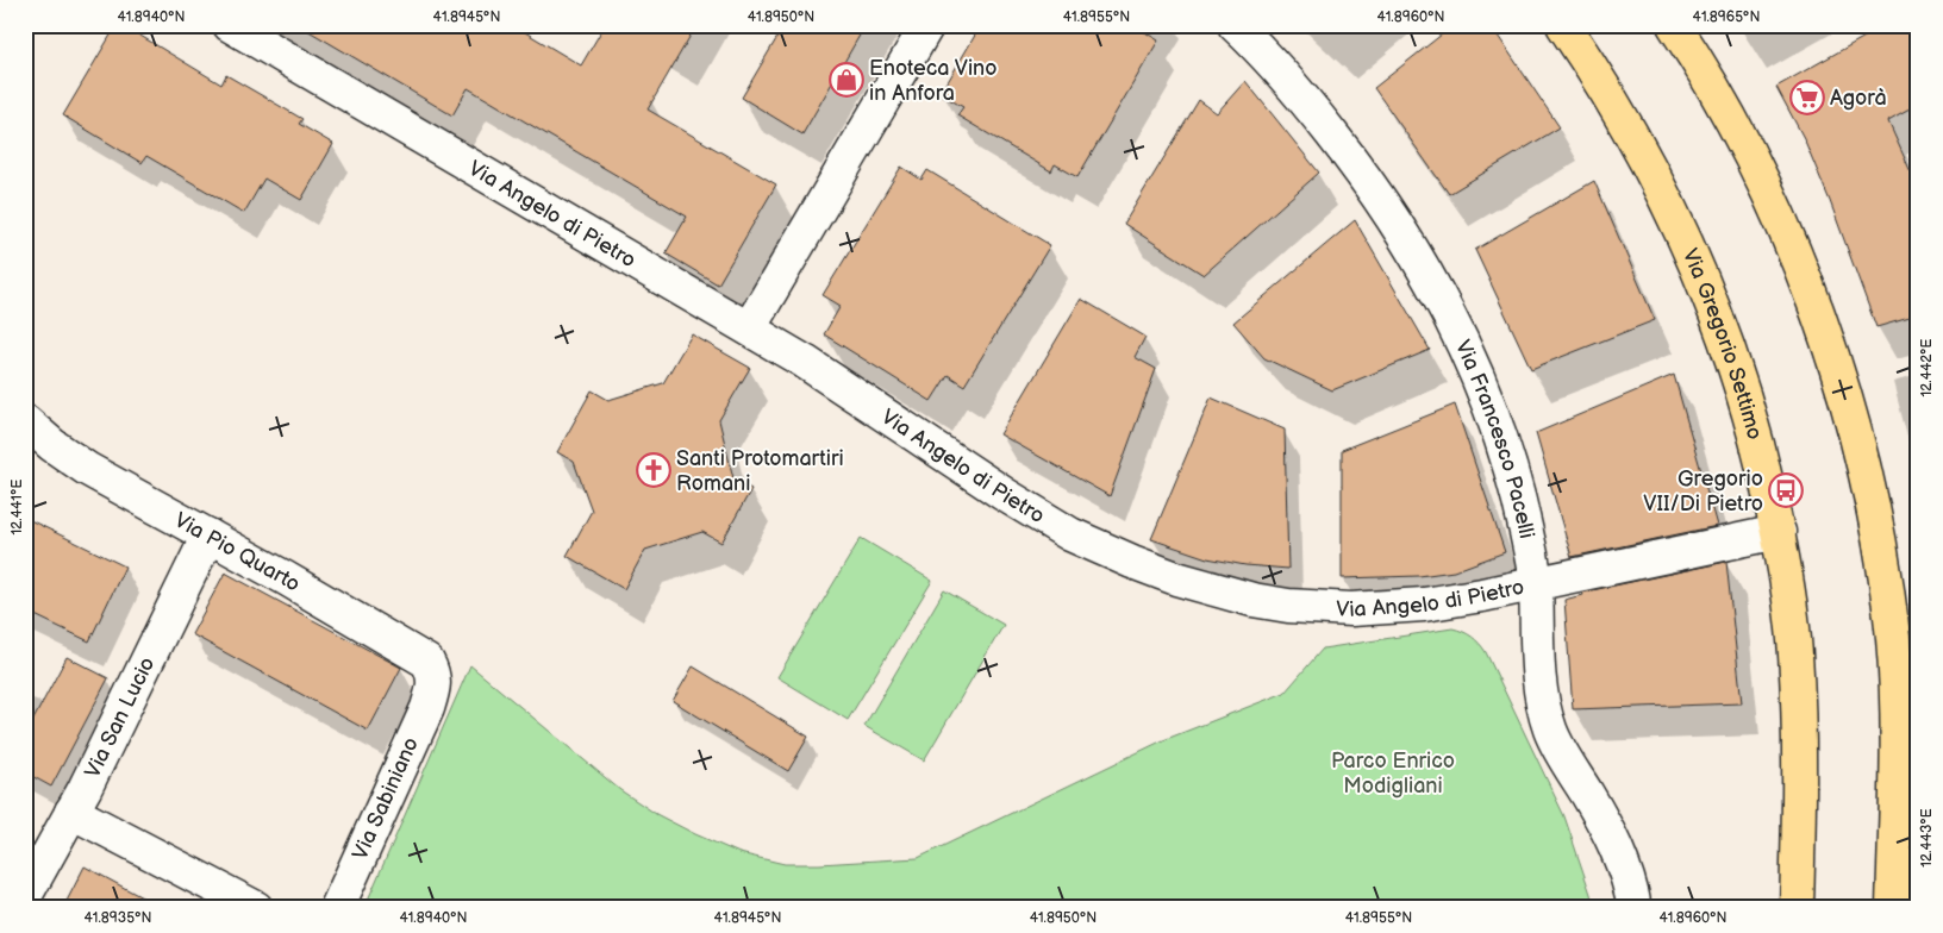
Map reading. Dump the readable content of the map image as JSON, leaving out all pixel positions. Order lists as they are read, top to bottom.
{
  "streets": {
    "main road": ["Via Gregorio Settimo"],
    "street": [
      "Via Angelo di Pietro",
      "Via Francesco Pacelli",
      "Via Pio Quarto",
      "Via San Lucio",
      "Via Sabiniano"
    ]
  },
  "crossings": [
    ["Via Angelo di Pietro", "Via Gregorio Settimo"],
    ["Via Angelo di Pietro", "Via Francesco Pacelli"],
    ["Via Pio Quarto", "Via San Lucio"],
    ["Via Pio Quarto", "Via Sabiniano"]
  ],
  "parks": ["Parco Enrico Modigliani"],
  "places": {
    "shop": ["Enoteca Vino in Anfora"],
    "supermarket": ["Agorà"],
    "church": ["Santi Protomartiri Romani"],
    "bus stop": ["Gregorio VII/Di Pietro"]
  },
  "coordinates": [
    "41.8940°N",
    "41.8945°N",
    "41.8950°N",
    "41.8955°N",
    "41.8960°N",
    "41.8965°N",
    "12.442°E",
    "12.441°E",
    "12.443°E",
    "41.8935°N"
  ]
}
